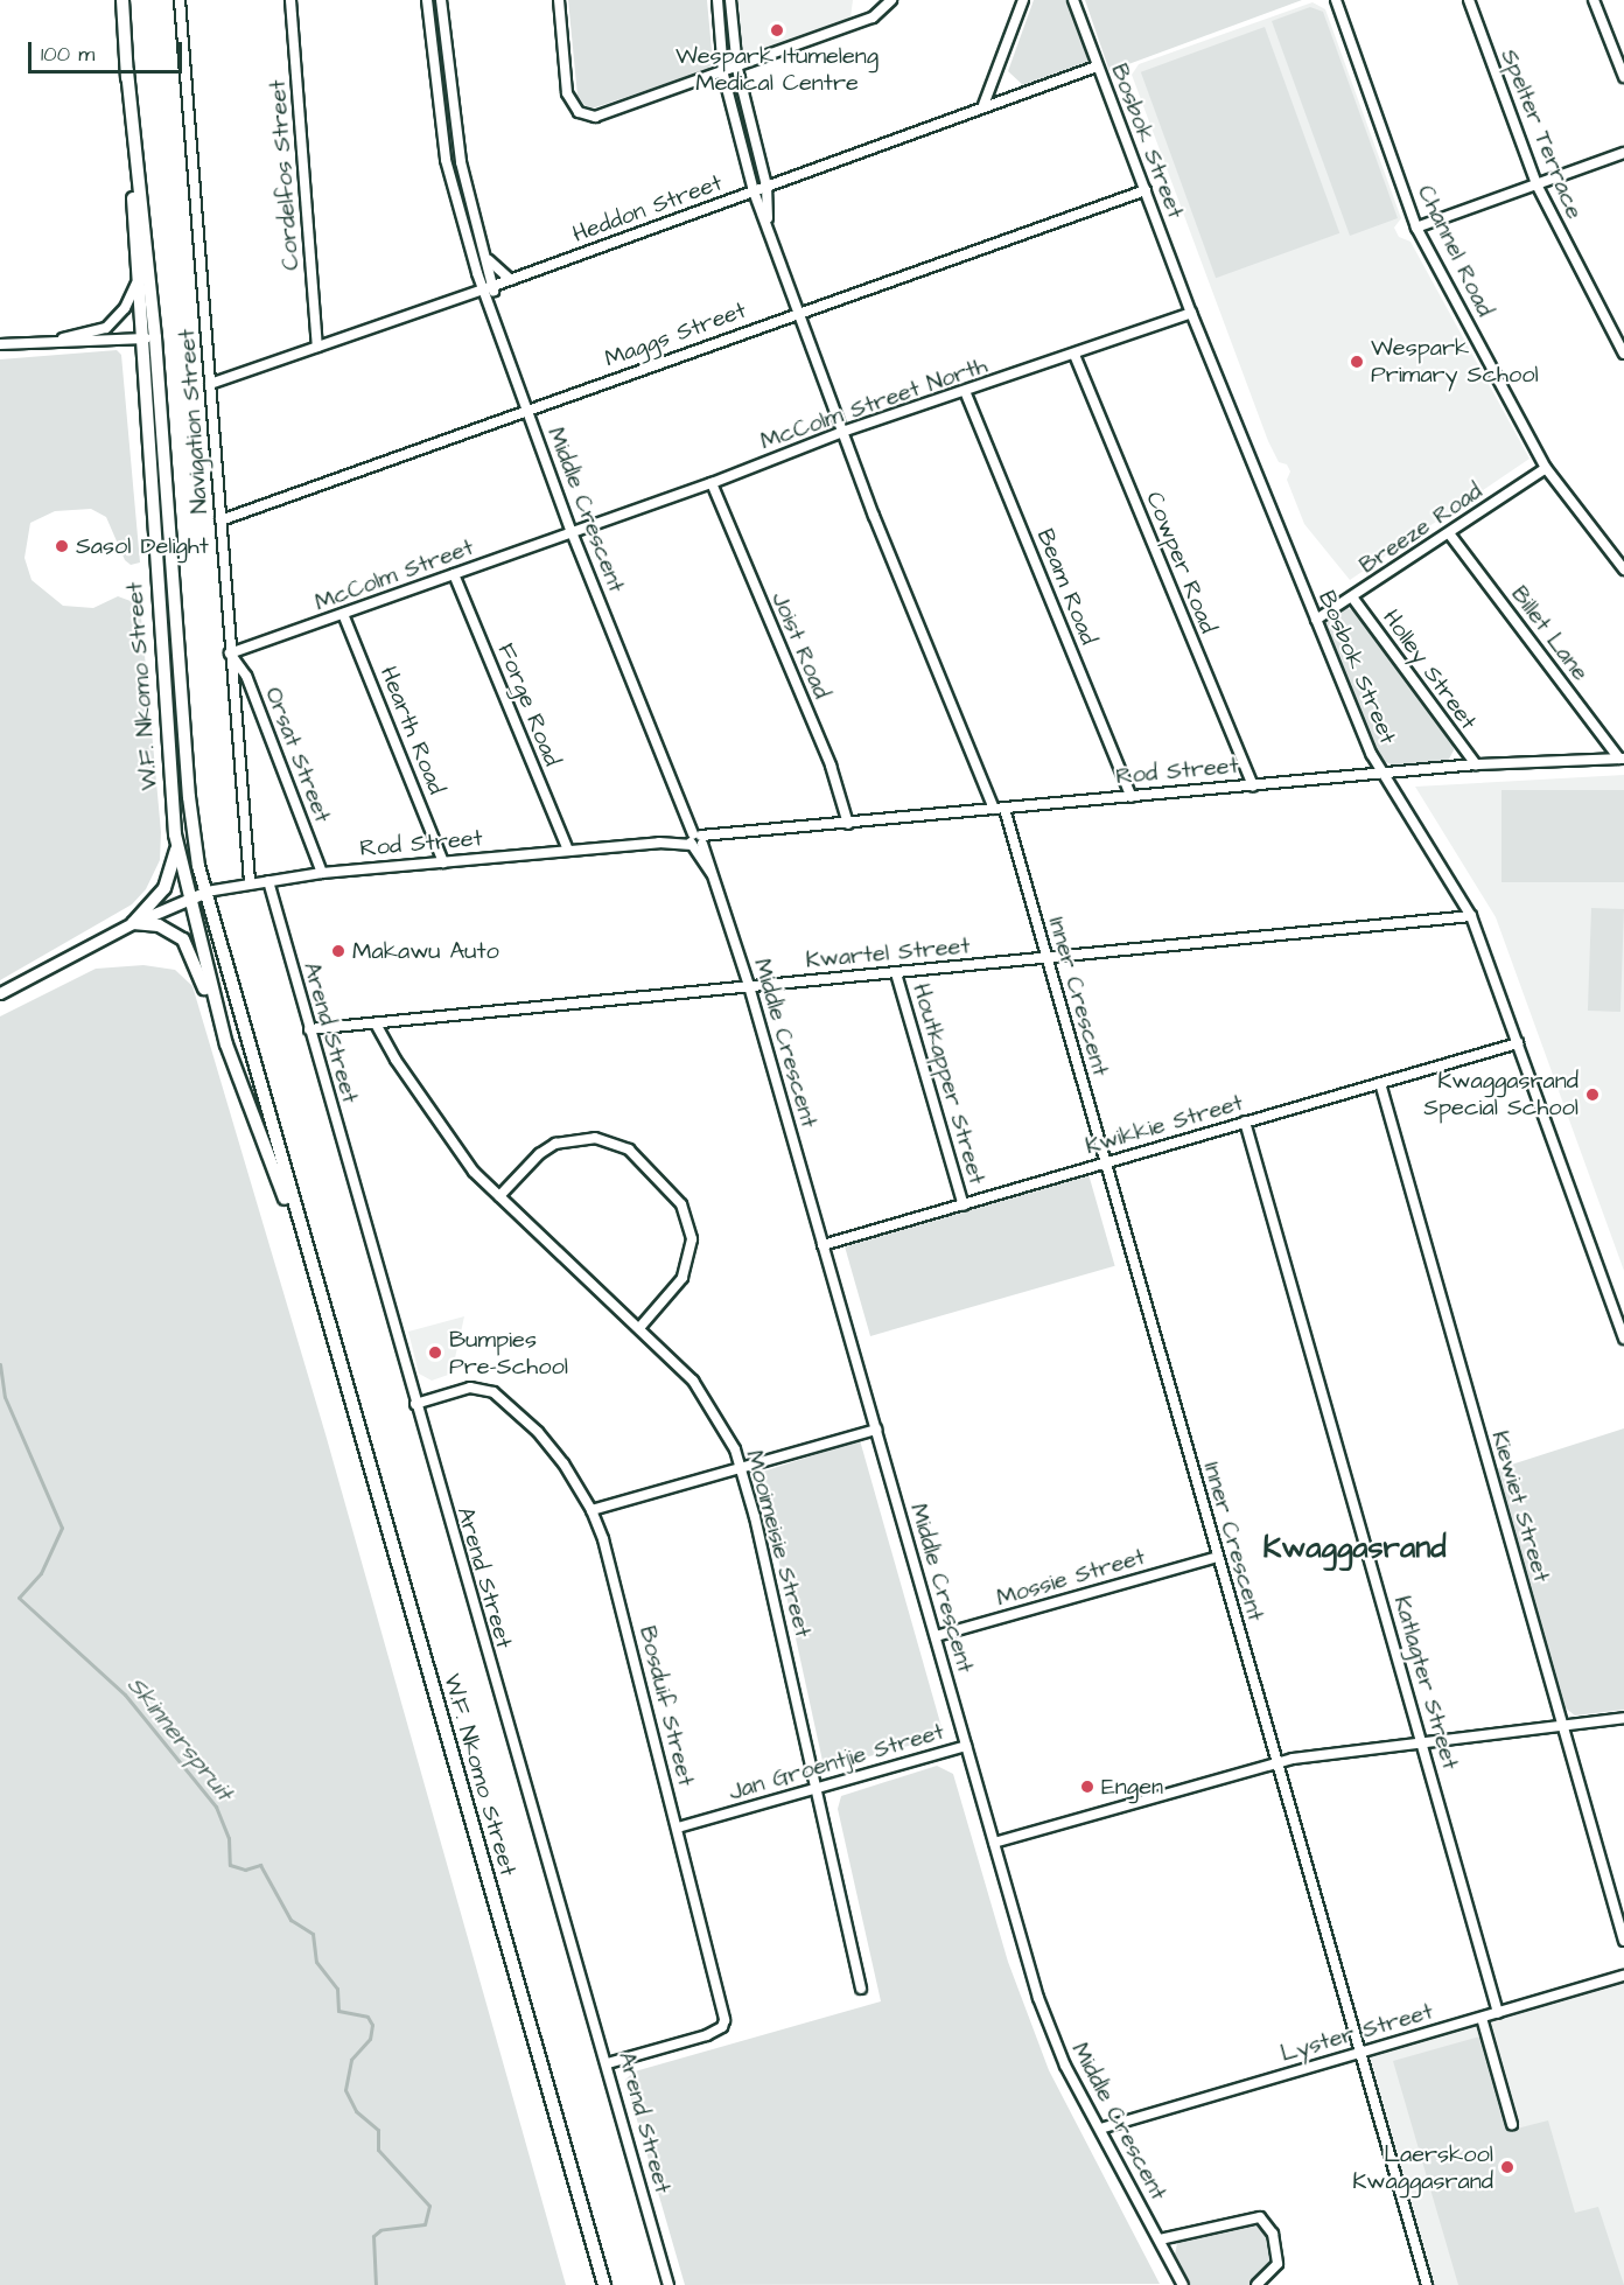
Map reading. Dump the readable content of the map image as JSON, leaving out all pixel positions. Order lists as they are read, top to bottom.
{
  "streets": {
    "main road": ["W.F. Nkomo Street"],
    "street": [
      "Spelter Terrace",
      "Bosbok Street",
      "Cordelfos Street",
      "Heddon Street",
      "Channel Road",
      "Maggs Street",
      "McColm Street North",
      "Navigation Street",
      "Middle Crescent",
      "Breeze Road",
      "Cowper Road",
      "McColm Street",
      "Beam Road",
      "Billet Lane",
      "Joist Road",
      "Holley Street",
      "Forge Road",
      "Hearth Road",
      "Orsat Street",
      "Rod Street",
      "Kwartel Street",
      "Inner Crescent",
      "Arend Street",
      "Houtkapper Street",
      "Kwikkie Street",
      "Kiewiet Street",
      "Mooimeisie Street",
      "Mossie Street",
      "Katlagter Street",
      "Bosduif Street",
      "Jan Groentjie Street",
      "Lyster Street"
    ]
  },
  "crossings": [
    ["Bosbok Street", "Heddon Street"],
    ["Bosbok Street", "Maggs Street"],
    ["Bosbok Street", "McColm Street North"],
    ["Bosbok Street", "Breeze Road"],
    ["Bosbok Street", "Rod Street"],
    ["Bosbok Street", "Kwartel Street"],
    ["Bosbok Street", "Kwikkie Street"],
    ["Cordelfos Street", "Heddon Street"],
    ["Heddon Street", "Navigation Street"],
    ["Heddon Street", "Middle Crescent"],
    ["Channel Road", "Breeze Road"],
    ["Maggs Street", "Navigation Street"],
    ["Maggs Street", "Middle Crescent"],
    ["McColm Street North", "Middle Crescent"],
    ["McColm Street North", "Cowper Road"],
    ["McColm Street North", "McColm Street"],
    ["McColm Street North", "Beam Road"],
    ["McColm Street North", "Joist Road"],
    ["Navigation Street", "McColm Street"],
    ["Navigation Street", "Orsat Street"],
    ["Navigation Street", "Rod Street"],
    ["Middle Crescent", "McColm Street"],
    ["Middle Crescent", "Rod Street"],
    ["Middle Crescent", "Kwartel Street"],
    ["Middle Crescent", "Kwikkie Street"],
    ["Middle Crescent", "Mossie Street"],
    ["Middle Crescent", "Jan Groentjie Street"],
    ["Middle Crescent", "Lyster Street"],
    ["Breeze Road", "Billet Lane"],
    ["Breeze Road", "Holley Street"],
    ["Cowper Road", "Rod Street"],
    ["McColm Street", "Forge Road"],
    ["McColm Street", "Hearth Road"],
    ["McColm Street", "Orsat Street"],
    ["Beam Road", "Rod Street"],
    ["Billet Lane", "Rod Street"],
    ["Joist Road", "Rod Street"],
    ["Holley Street", "Rod Street"],
    ["W.F. Nkomo Street", "Rod Street"],
    ["Forge Road", "Rod Street"],
    ["Hearth Road", "Rod Street"],
    ["Orsat Street", "Rod Street"],
    ["Rod Street", "Inner Crescent"],
    ["Rod Street", "Arend Street"],
    ["Kwartel Street", "Inner Crescent"],
    ["Kwartel Street", "Arend Street"],
    ["Kwartel Street", "Houtkapper Street"],
    ["Kwartel Street", "Mooimeisie Street"],
    ["Inner Crescent", "Kwikkie Street"],
    ["Inner Crescent", "Mossie Street"],
    ["Inner Crescent", "Lyster Street"],
    ["Arend Street", "Bosduif Street"],
    ["Houtkapper Street", "Kwikkie Street"],
    ["Kwikkie Street", "Kiewiet Street"],
    ["Kwikkie Street", "Katlagter Street"],
    ["Mooimeisie Street", "Jan Groentjie Street"],
    ["Katlagter Street", "Lyster Street"],
    ["Bosduif Street", "Jan Groentjie Street"]
  ],
  "districts": ["Kwaggasrand"],
  "water": ["Skinnerspruit"],
  "places": [
    "Wespark Itumeleng Medical Centre",
    "Wespark Primary School",
    "Sasol Delight",
    "Makawu Auto",
    "Kwaggasrand Special School",
    "Bumpies Pre-School",
    "Engen",
    "Laerskool Kwaggasrand"
  ],
  "scale_bar": "100 m"
}
